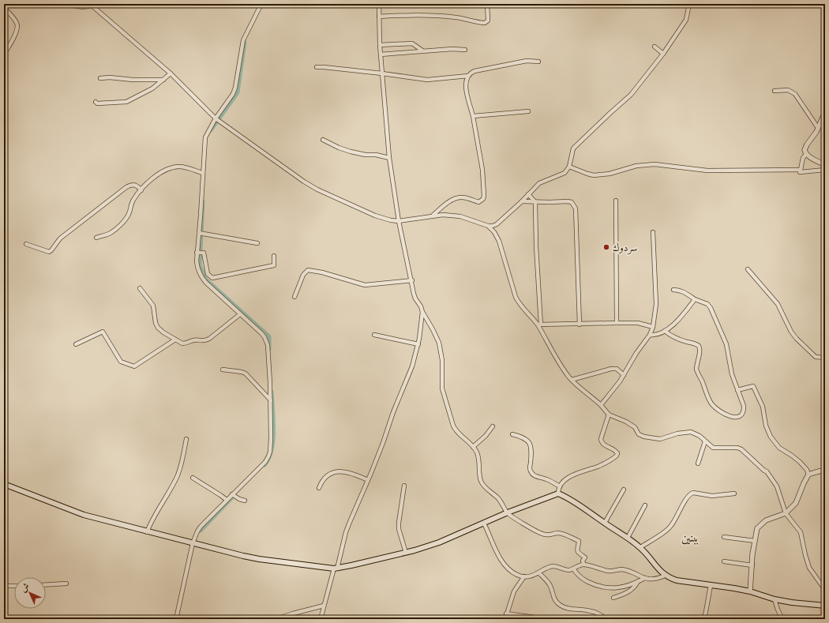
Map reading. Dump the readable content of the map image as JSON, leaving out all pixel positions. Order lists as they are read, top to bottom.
{
  "districts": ["ببنين"],
  "places": ["سردوك"],
  "north": "top left"
}
